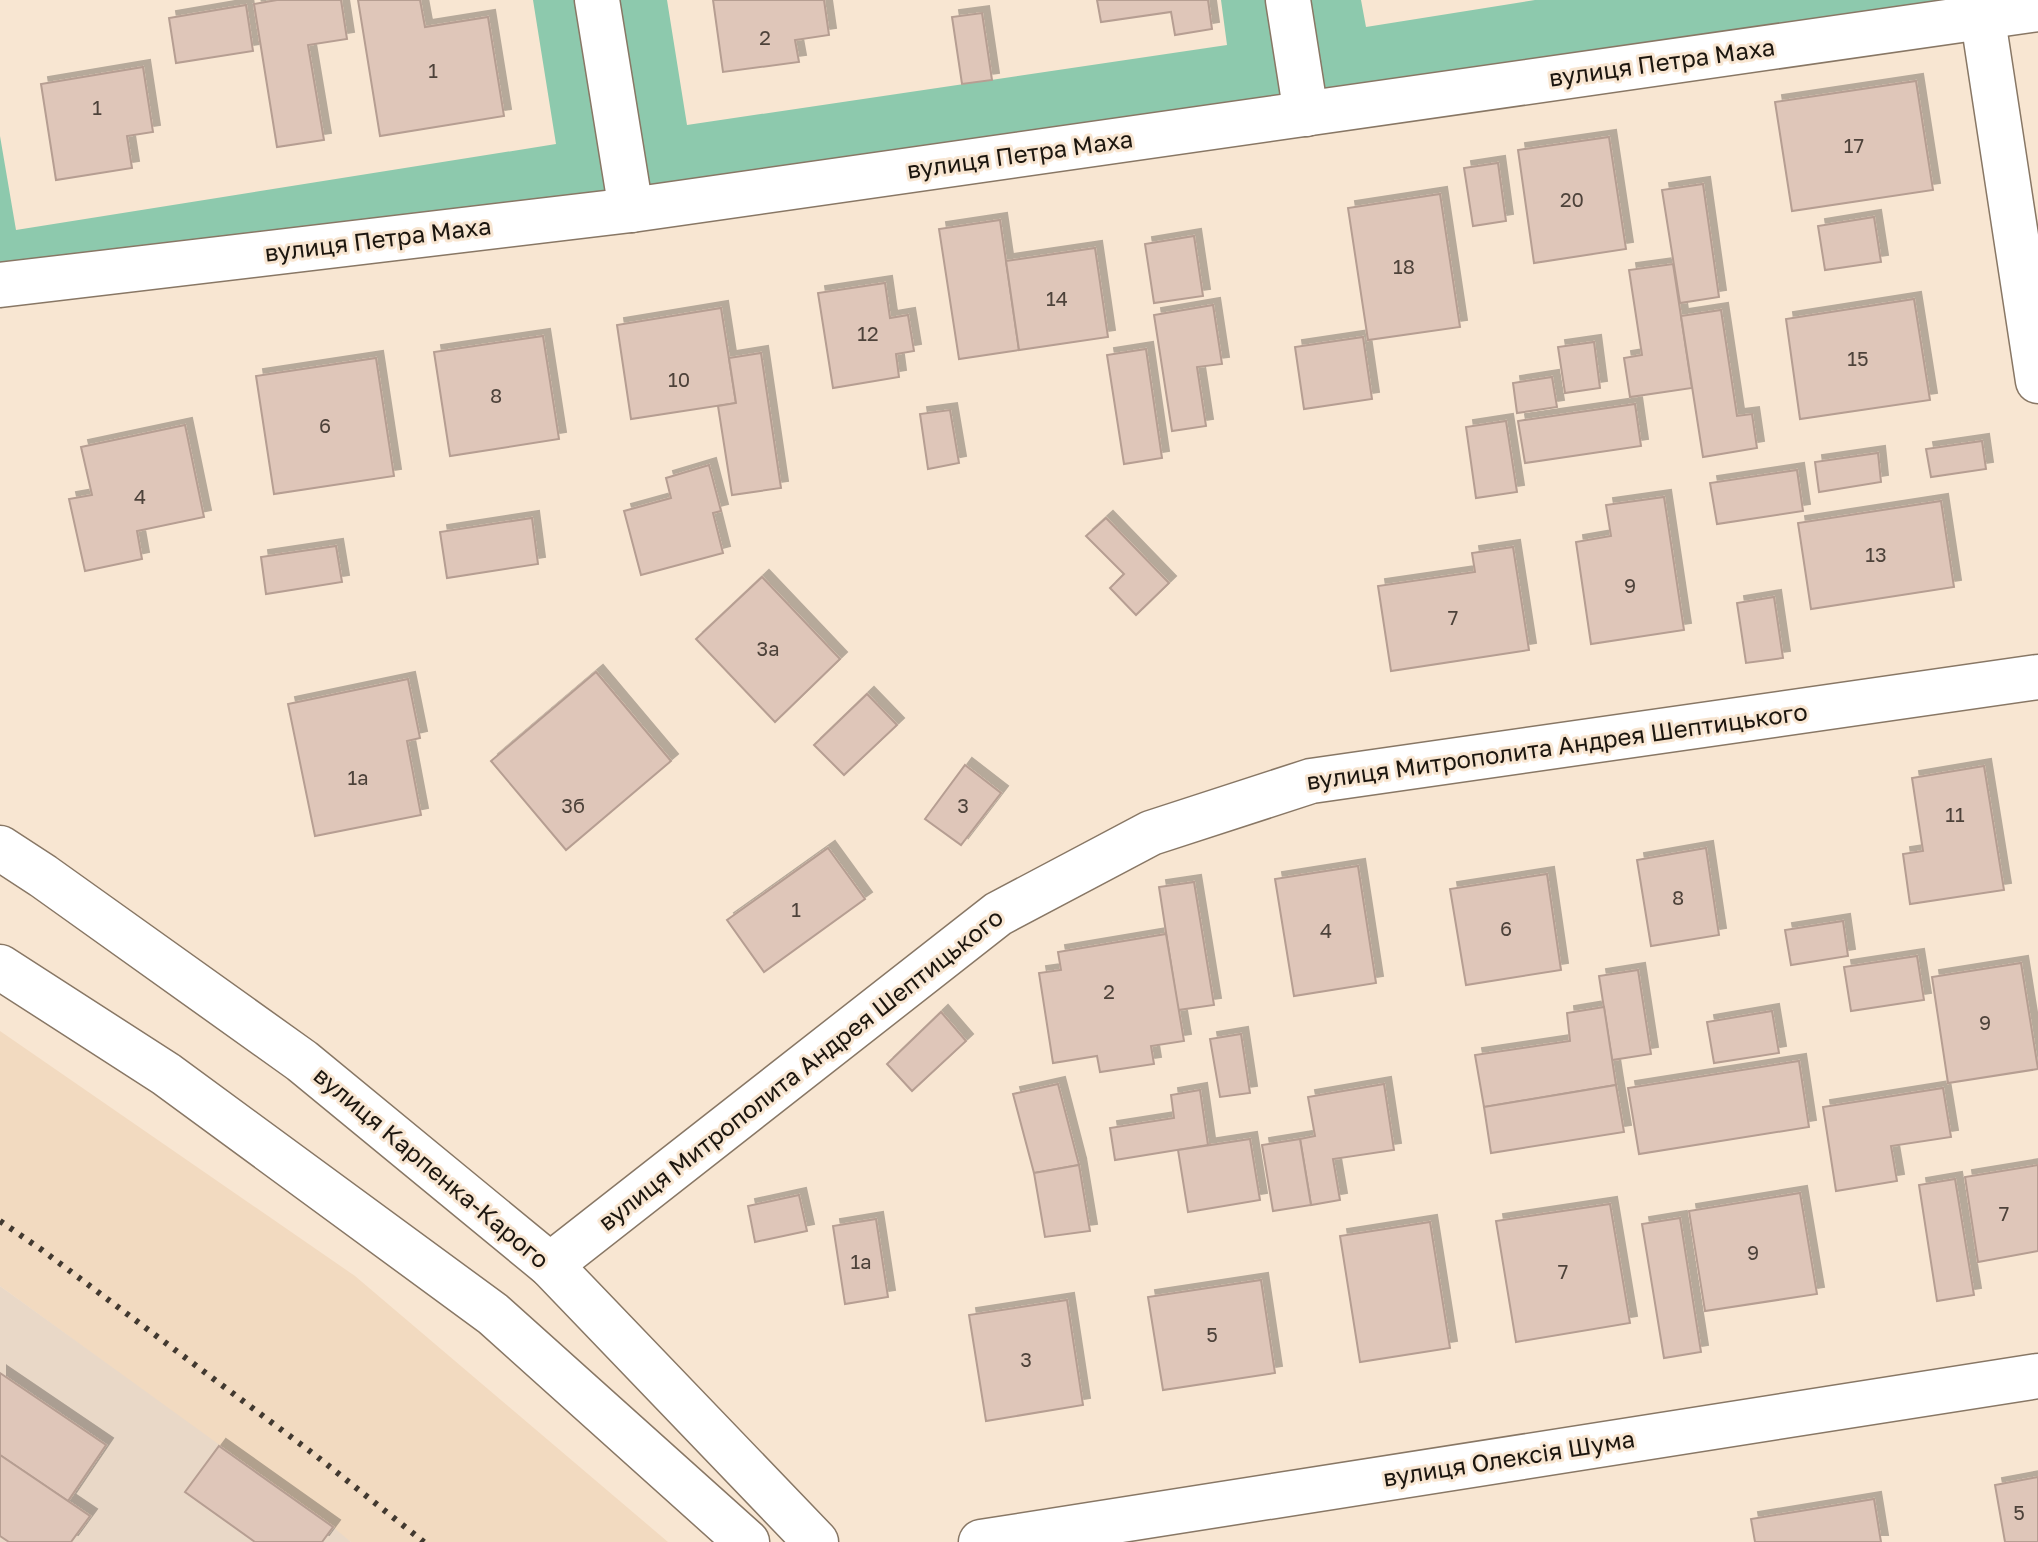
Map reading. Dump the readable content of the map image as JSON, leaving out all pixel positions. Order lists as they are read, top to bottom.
{
  "streets": {
    "street": [
      "вулиця Петра Маха",
      "вулиця Митрополита Андрея Шептицького",
      "вулиця Карпенка-Карого",
      "вулиця Олексія Шума"
    ]
  },
  "crossings": [
    ["вулиця Митрополита Андрея Шептицького", "вулиця Карпенка-Карого"]
  ],
  "house_numbers": [
    "2",
    "1",
    "1",
    "17",
    "20",
    "18",
    "14",
    "12",
    "15",
    "10",
    "8",
    "6",
    "4",
    "13",
    "9",
    "7",
    "3а",
    "1а",
    "3б",
    "3",
    "11",
    "8",
    "1",
    "6",
    "4",
    "2",
    "9",
    "7",
    "9",
    "1а",
    "7",
    "5",
    "3",
    "5"
  ]
}
